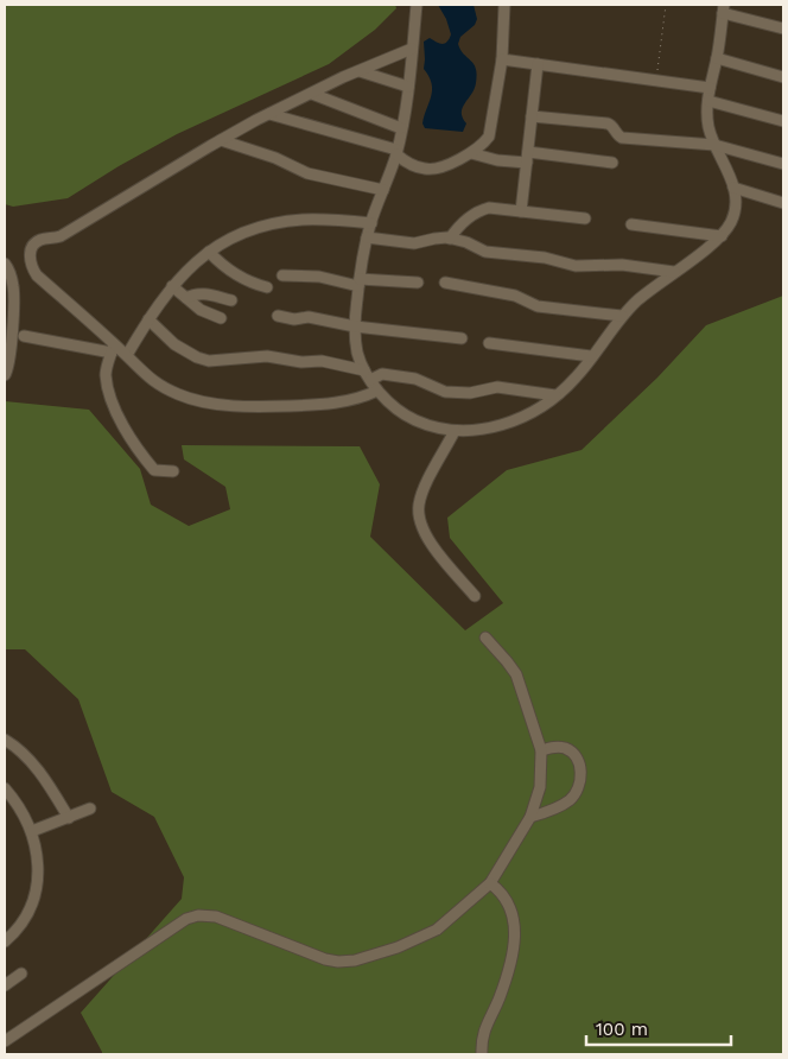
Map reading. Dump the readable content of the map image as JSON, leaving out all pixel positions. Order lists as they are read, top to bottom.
{
  "scale_bar": "100 m"
}
